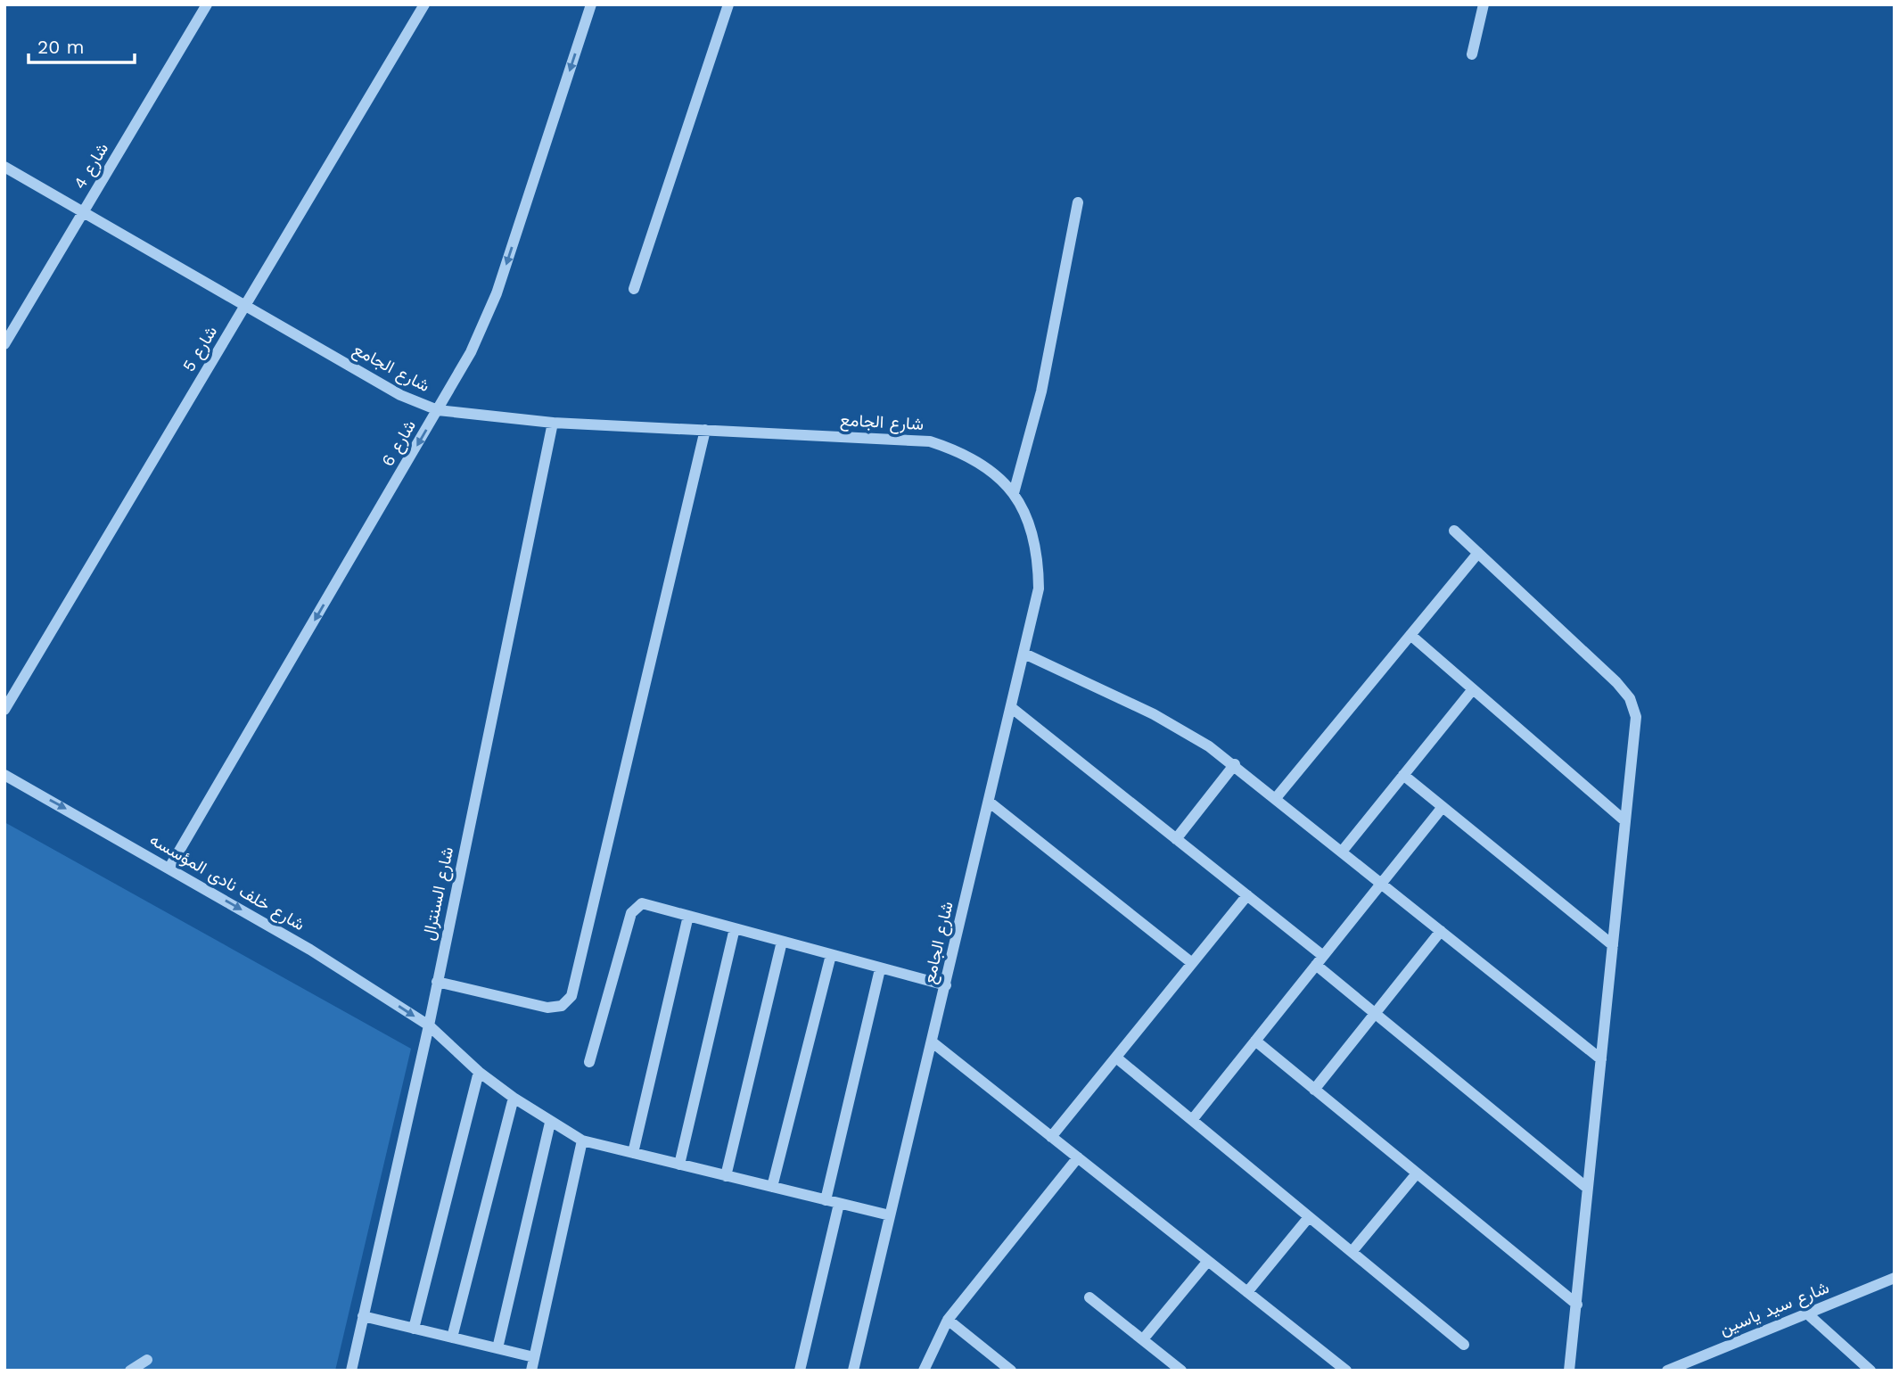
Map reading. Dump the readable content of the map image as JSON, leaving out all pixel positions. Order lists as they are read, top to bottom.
{
  "streets": {
    "street": [
      "شارع 4",
      "شارع 5",
      "شارع الجامع",
      "شارع 6",
      "شارع خلف نادى المؤسسه",
      "شارع السنترال",
      "شارع سيد ياسين"
    ]
  },
  "crossings": [
    ["شارع 4", "شارع الجامع"],
    ["شارع 5", "شارع الجامع"],
    ["شارع الجامع", "شارع 6"],
    ["شارع الجامع", "شارع خلف نادى المؤسسه"],
    ["شارع الجامع", "شارع السنترال"],
    ["شارع 6", "شارع خلف نادى المؤسسه"],
    ["شارع خلف نادى المؤسسه", "شارع السنترال"]
  ],
  "one_way": ["شارع 6", "شارع خلف نادى المؤسسه"],
  "scale_bar": "20 m"
}
